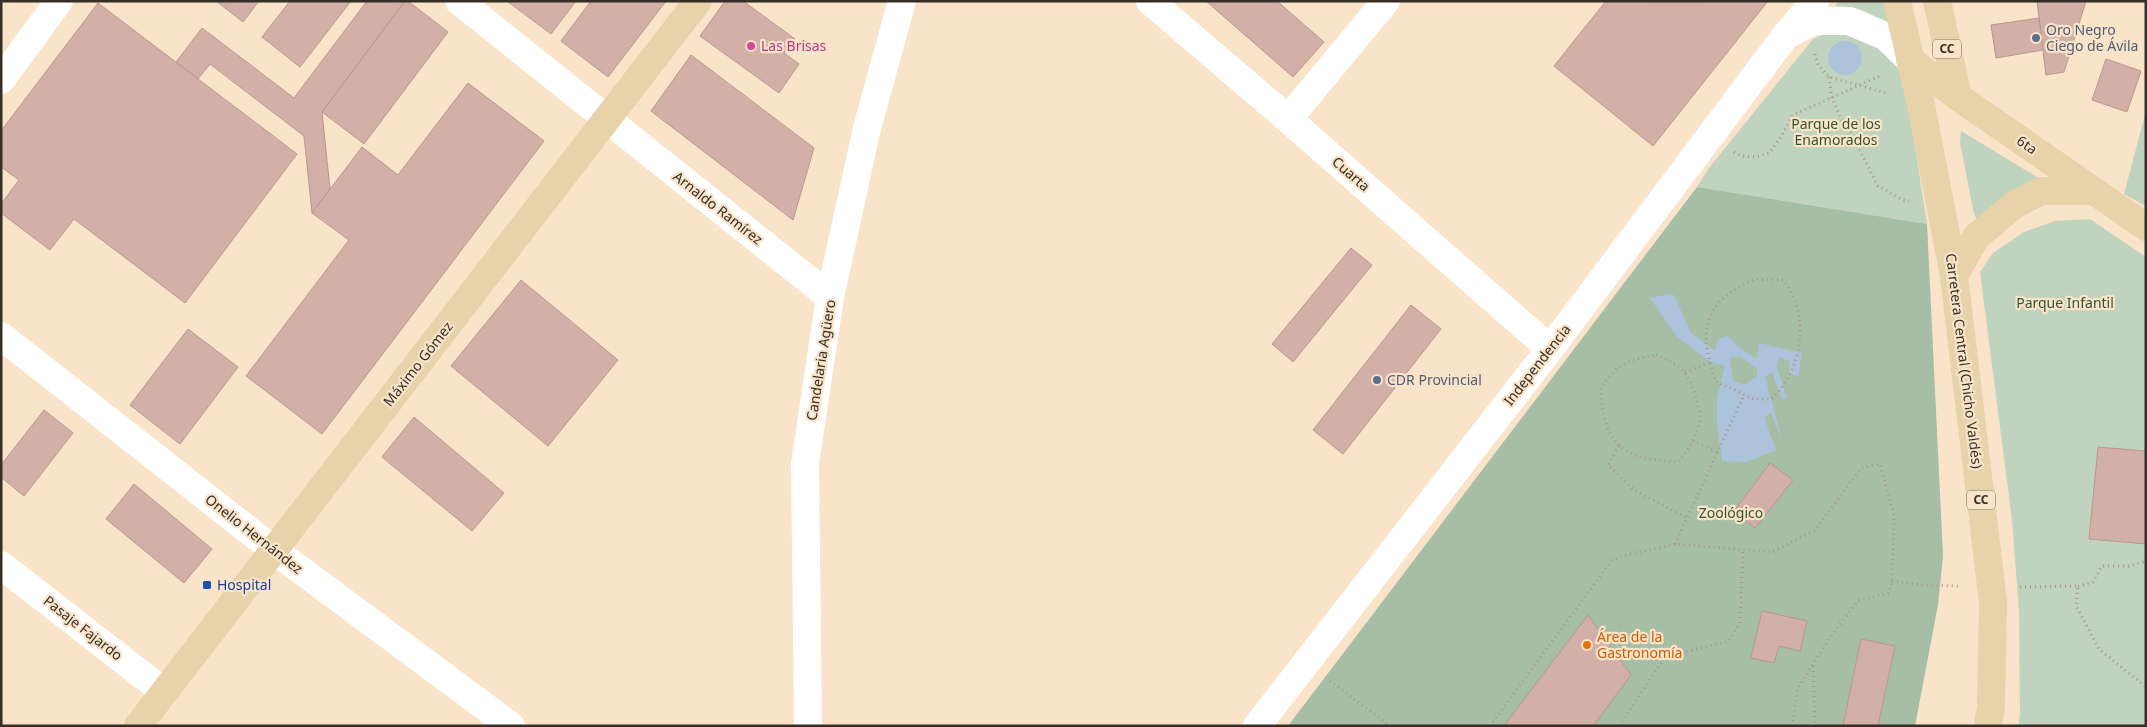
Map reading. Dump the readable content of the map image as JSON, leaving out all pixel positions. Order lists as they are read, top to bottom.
{
  "streets": {
    "main road": [
      "CC",
      "6ta",
      "Carretera Central (Chicho Valdés)",
      "Máximo Gómez"
    ],
    "street": [
      "Cuarta",
      "Arnaldo Ramírez",
      "Candelaria Agüero",
      "Independencia",
      "Onelio Hernández",
      "Pasaje Fajardo"
    ]
  },
  "crossings": [
    ["CC", "6ta"],
    ["CC", "Carretera Central (Chicho Valdés)"],
    ["6ta", "Carretera Central (Chicho Valdés)"],
    ["Cuarta", "Independencia"],
    ["Arnaldo Ramírez", "Candelaria Agüero"],
    ["Arnaldo Ramírez", "Máximo Gómez"],
    ["Máximo Gómez", "Onelio Hernández"],
    ["Máximo Gómez", "Pasaje Fajardo"]
  ],
  "parks": ["Parque de los Enamorados", "Parque Infantil", "Zoológico"],
  "places": {
    "other": [
      "Oro Negro Ciego de Ávila",
      "Las Brisas",
      "CDR Provincial",
      "Área de la Gastronomía"
    ],
    "transit": ["Hospital"]
  }
}
